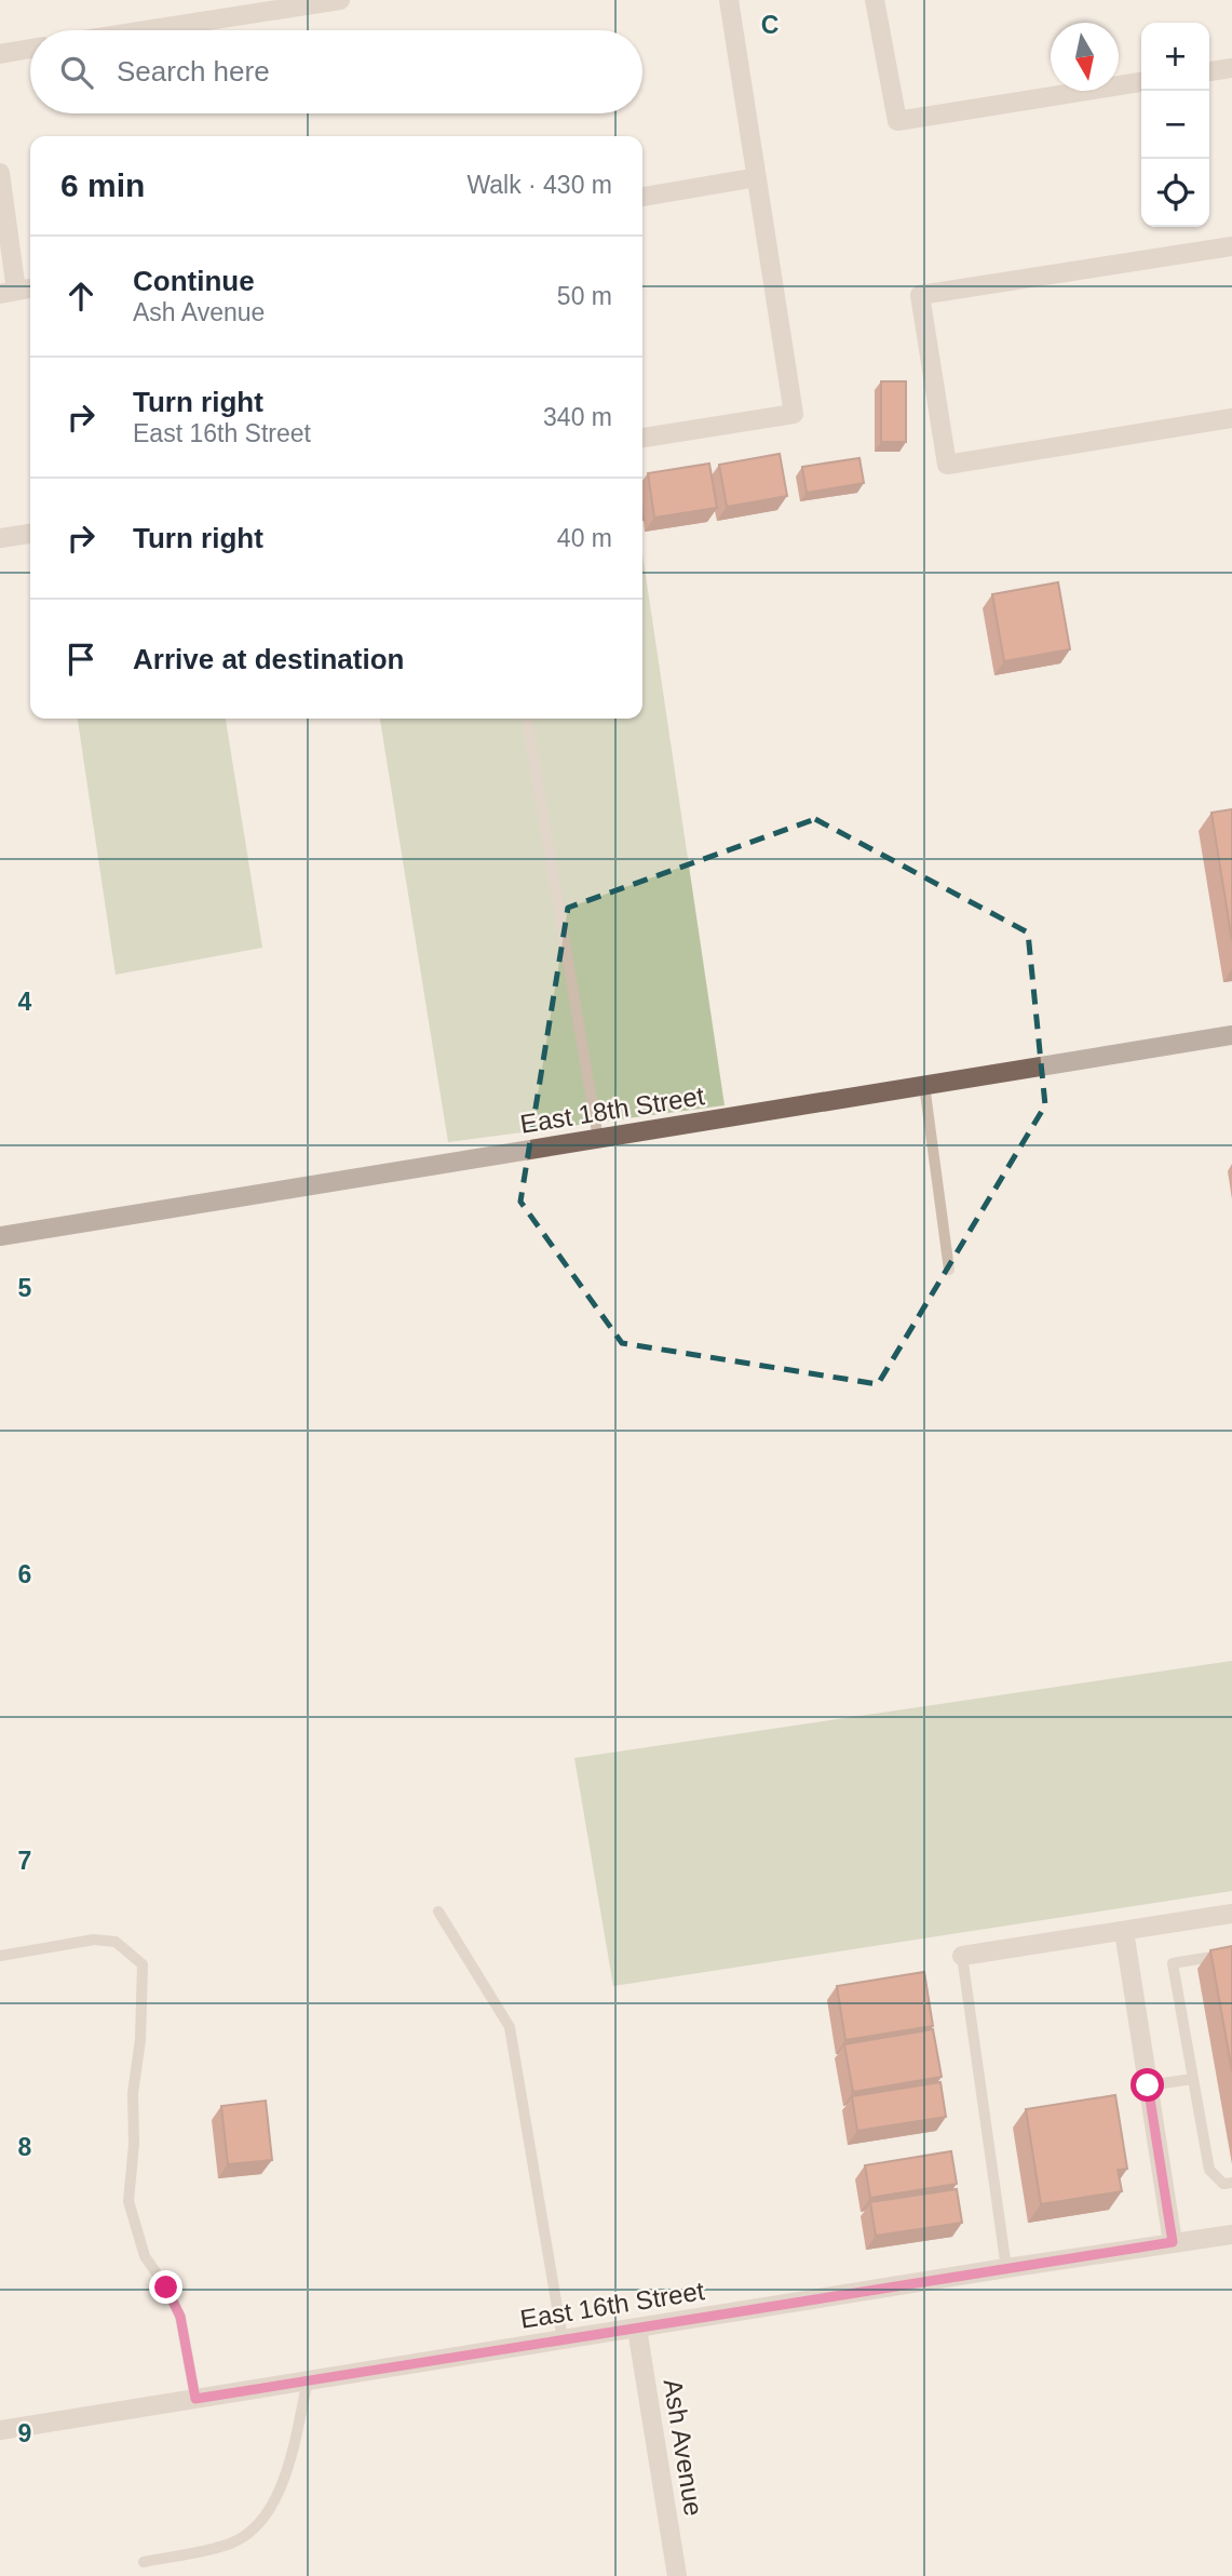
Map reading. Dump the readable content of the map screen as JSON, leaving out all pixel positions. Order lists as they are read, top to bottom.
{
  "streets": {
    "main road": ["East 18th Street"],
    "street": ["East 16th Street", "Ash Avenue"]
  },
  "crossings": [
    ["East 16th Street", "Ash Avenue"]
  ],
  "north": "bottom",
  "page": {
    "map_buttons": ["+", "−"],
    "search": "Search here",
    "heading": ["6 min", "Walk · 430 m"],
    "list": [
      ["Continue", "Ash Avenue", "50 m"],
      ["Turn right", "East 16th Street", "340 m"],
      ["Turn right", "40 m"],
      "Arrive at destination"
    ]
  },
  "grid": {
    "columns": ["C"],
    "rows": [
      "4",
      "5",
      "6",
      "7",
      "8",
      "9"
    ]
  }
}
